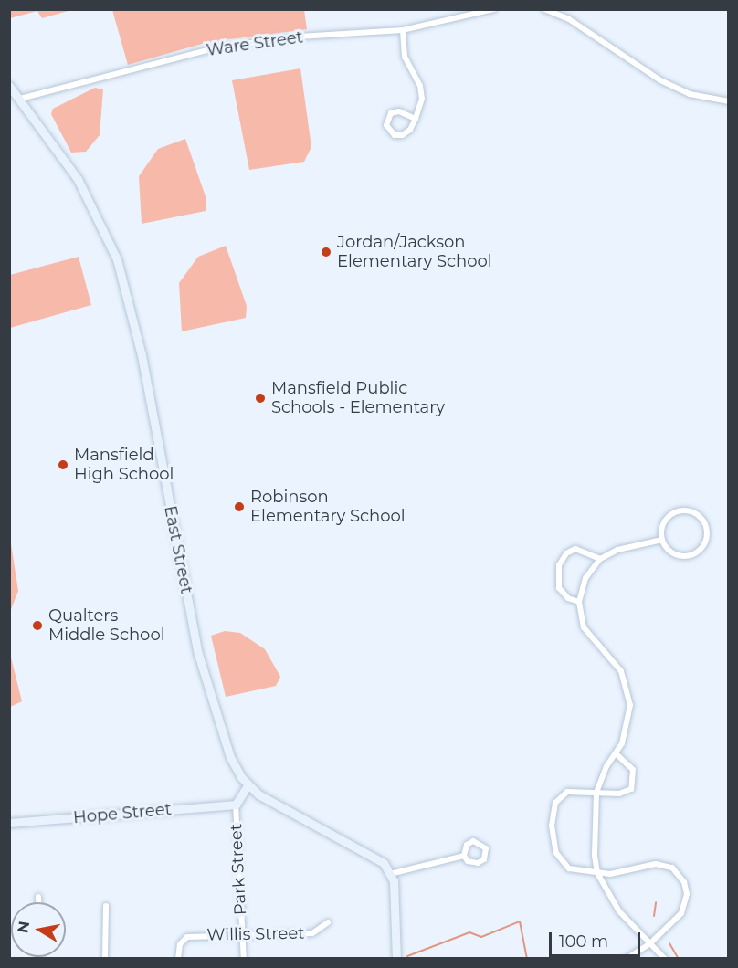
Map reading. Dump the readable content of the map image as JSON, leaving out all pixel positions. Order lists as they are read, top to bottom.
{
  "streets": {
    "main road": ["East Street", "Hope Street", "Park Street"],
    "street": ["Ware Street", "Willis Street"]
  },
  "crossings": [
    ["Ware Street", "East Street"],
    ["East Street", "Park Street"],
    ["Hope Street", "Park Street"],
    ["Park Street", "Willis Street"]
  ],
  "places": [
    "Jordan/Jackson Elementary School",
    "Mansfield Public Schools - Elementary",
    "Mansfield High School",
    "Robinson Elementary School",
    "Qualters Middle School"
  ],
  "scale_bar": "100 m",
  "north": "left"
}
